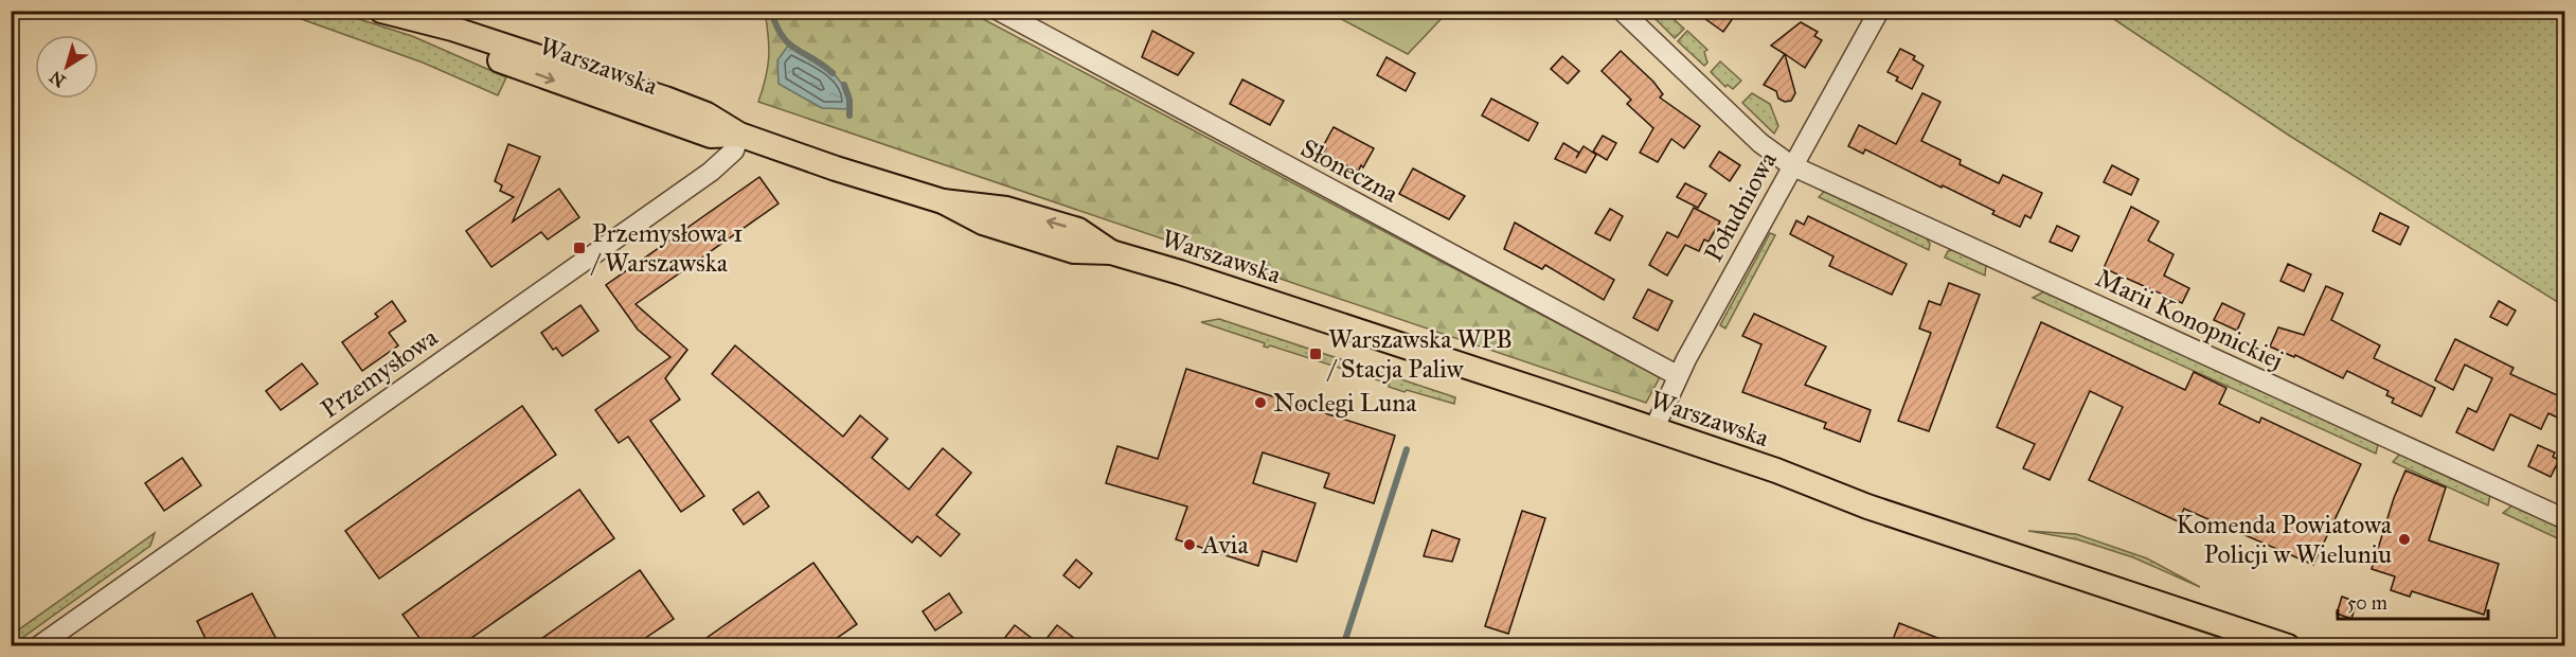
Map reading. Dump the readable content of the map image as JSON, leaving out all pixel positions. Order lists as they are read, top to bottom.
{
  "streets": {
    "main road": ["Warszawska"],
    "street": [
      "Słoneczna",
      "Południowa",
      "Marii Konopnickiej",
      "Przemysłowa"
    ]
  },
  "crossings": [
    ["Warszawska", "Południowa"],
    ["Warszawska", "Przemysłowa"],
    ["Słoneczna", "Południowa"],
    ["Południowa", "Marii Konopnickiej"]
  ],
  "places": {
    "transit": ["Przemysłowa 1 / Warszawska", "Warszawska WPB / Stacja Paliw"],
    "other": ["Noclegi Luna", "Komenda Powiatowa Policji w Wieluniu", "Avia"]
  },
  "scale_bar": "50 m",
  "north": "bottom left"
}
